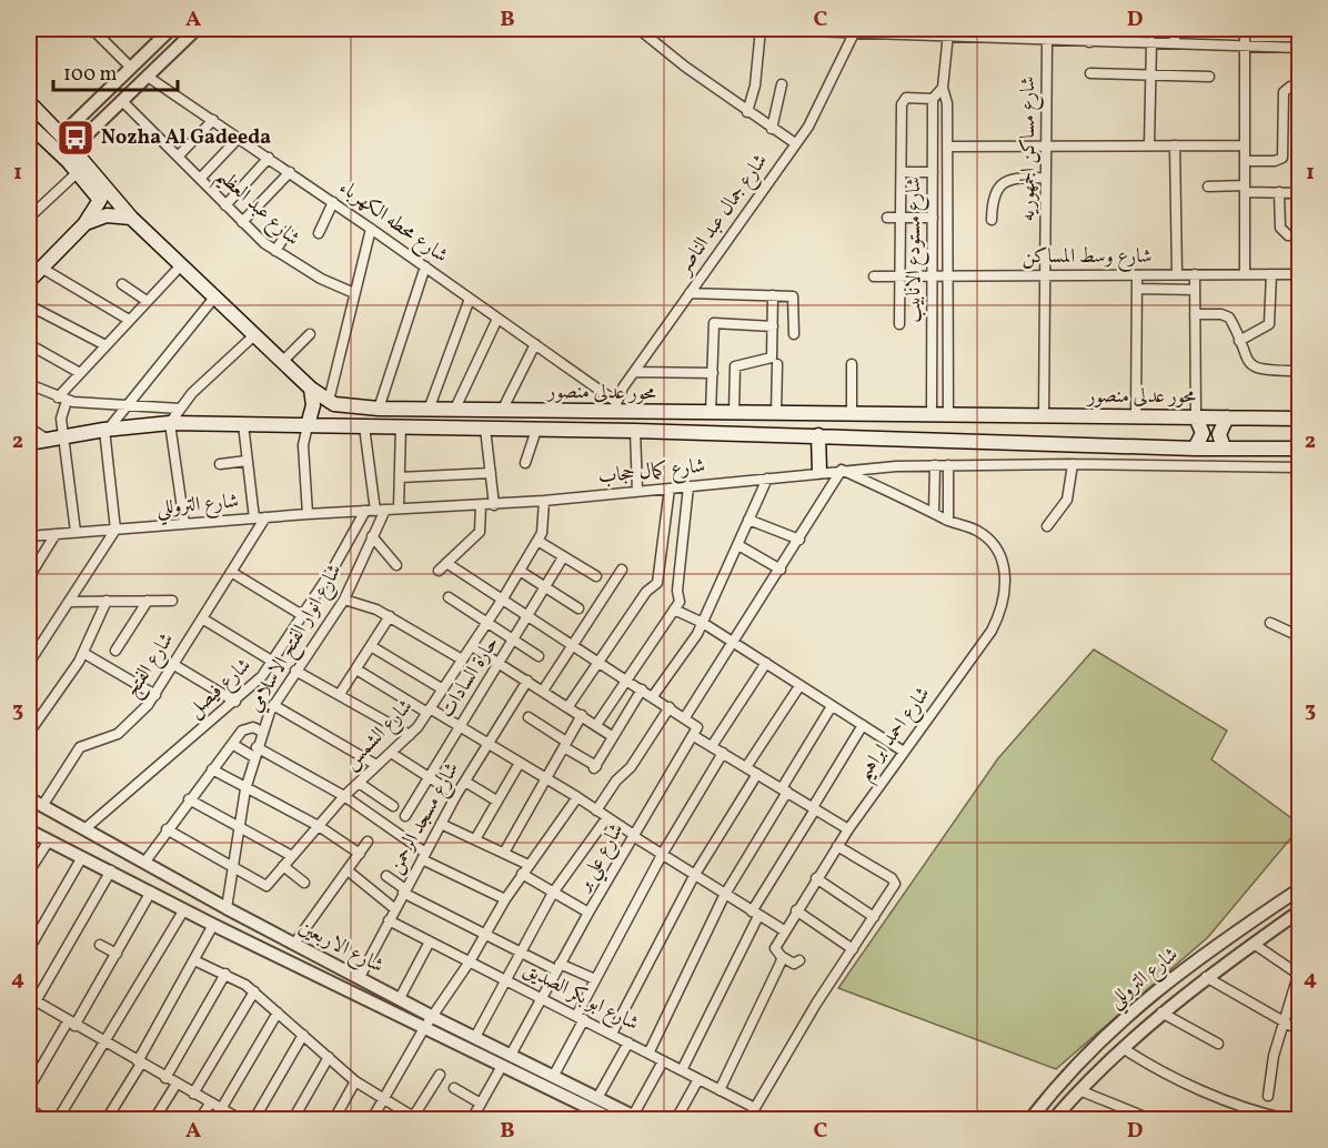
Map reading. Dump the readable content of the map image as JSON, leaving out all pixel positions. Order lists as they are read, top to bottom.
{
  "streets": {
    "main road": ["محور عدلى منصور"],
    "street": [
      "شارع مساكن الجمهوريه",
      "شارع عبد العظيم",
      "شارع جمال عبد الناصر",
      "شارع محطه الكهرباء",
      "شارع مستودع الانابيب",
      "شارع وسط المساكن",
      "شارع كمال حجاب",
      "شارع التروللي",
      "شارع انوار الفتح الاسلامي",
      "شارع الفتح",
      "حارة السادات",
      "شارع فيصل",
      "شارع احمد ابراهيم",
      "شارع الشمس",
      "شارع مسجد الرحمن",
      "شارع علي بر",
      "شارع الاربعين",
      "شارع ابو بكر الصديق"
    ]
  },
  "crossings": [
    ["شارع مساكن الجمهوريه", "شارع وسط المساكن"],
    ["شارع مساكن الجمهوريه", "محور عدلى منصور"],
    ["شارع جمال عبد الناصر", "شارع محطه الكهرباء"],
    ["شارع جمال عبد الناصر", "محور عدلى منصور"],
    ["شارع محطه الكهرباء", "محور عدلى منصور"],
    ["شارع مستودع الانابيب", "شارع وسط المساكن"],
    ["شارع مستودع الانابيب", "محور عدلى منصور"],
    ["شارع كمال حجاب", "شارع التروللي"],
    ["شارع كمال حجاب", "شارع انوار الفتح الاسلامي"],
    ["شارع كمال حجاب", "شارع فيصل"],
    ["شارع كمال حجاب", "شارع احمد ابراهيم"],
    ["شارع كمال حجاب", "شارع الشمس"],
    ["شارع التروللي", "شارع انوار الفتح الاسلامي"],
    ["شارع التروللي", "شارع الفتح"],
    ["شارع التروللي", "شارع فيصل"],
    ["شارع انوار الفتح الاسلامي", "شارع فيصل"],
    ["شارع انوار الفتح الاسلامي", "شارع الشمس"],
    ["شارع انوار الفتح الاسلامي", "شارع الاربعين"],
    ["شارع الفتح", "شارع الاربعين"],
    ["شارع فيصل", "شارع الاربعين"],
    ["شارع احمد ابراهيم", "شارع ابو بكر الصديق"],
    ["شارع مسجد الرحمن", "شارع الاربعين"],
    ["شارع مسجد الرحمن", "شارع ابو بكر الصديق"],
    ["شارع علي بر", "شارع الاربعين"],
    ["شارع علي بر", "شارع ابو بكر الصديق"]
  ],
  "places": {
    "bus stop": ["Nozha Al Gadeeda"]
  },
  "scale_bar": "100 m",
  "grid": {
    "columns": [
      "A",
      "B",
      "C",
      "D"
    ],
    "rows": [
      "1",
      "2",
      "3",
      "4"
    ]
  }
}
